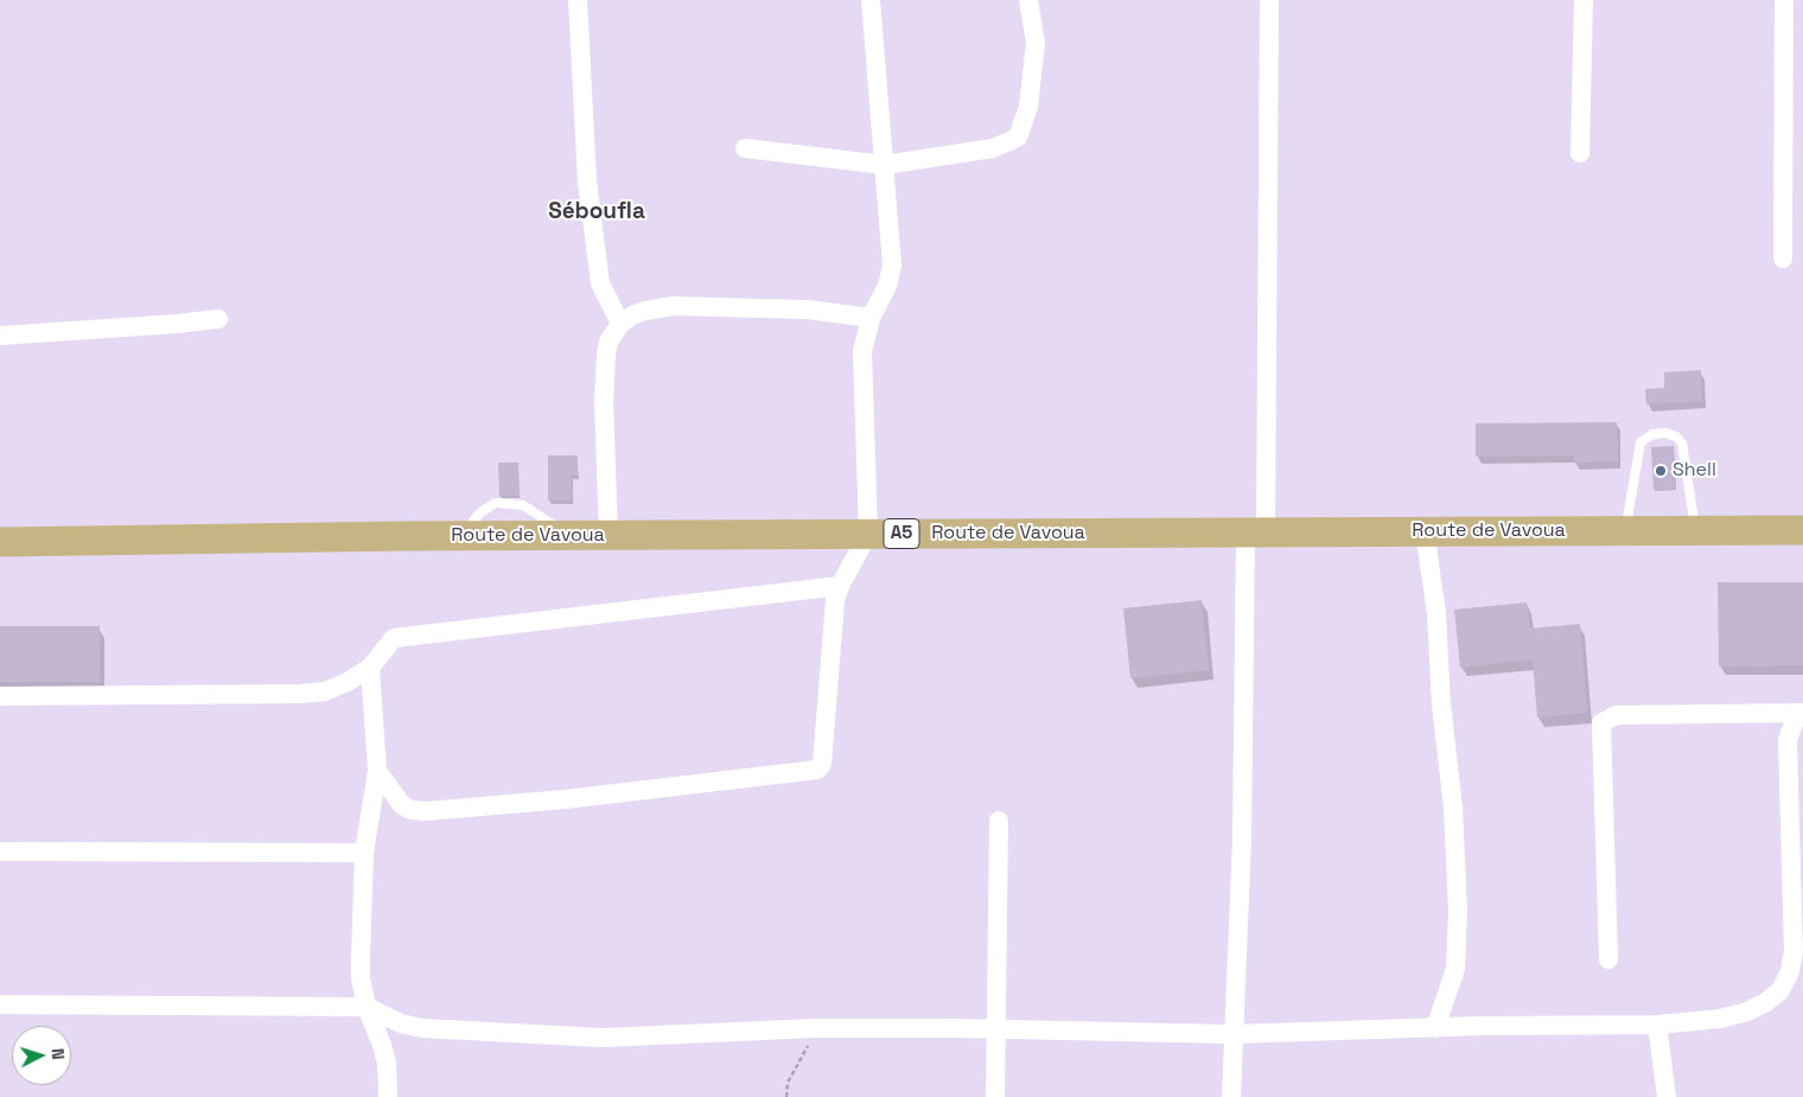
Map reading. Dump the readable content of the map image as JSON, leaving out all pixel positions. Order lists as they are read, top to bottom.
{
  "streets": {
    "main road": ["Route de Vavoua", "A5"]
  },
  "districts": ["Séboufla"],
  "places": ["Shell"],
  "north": "right"
}
